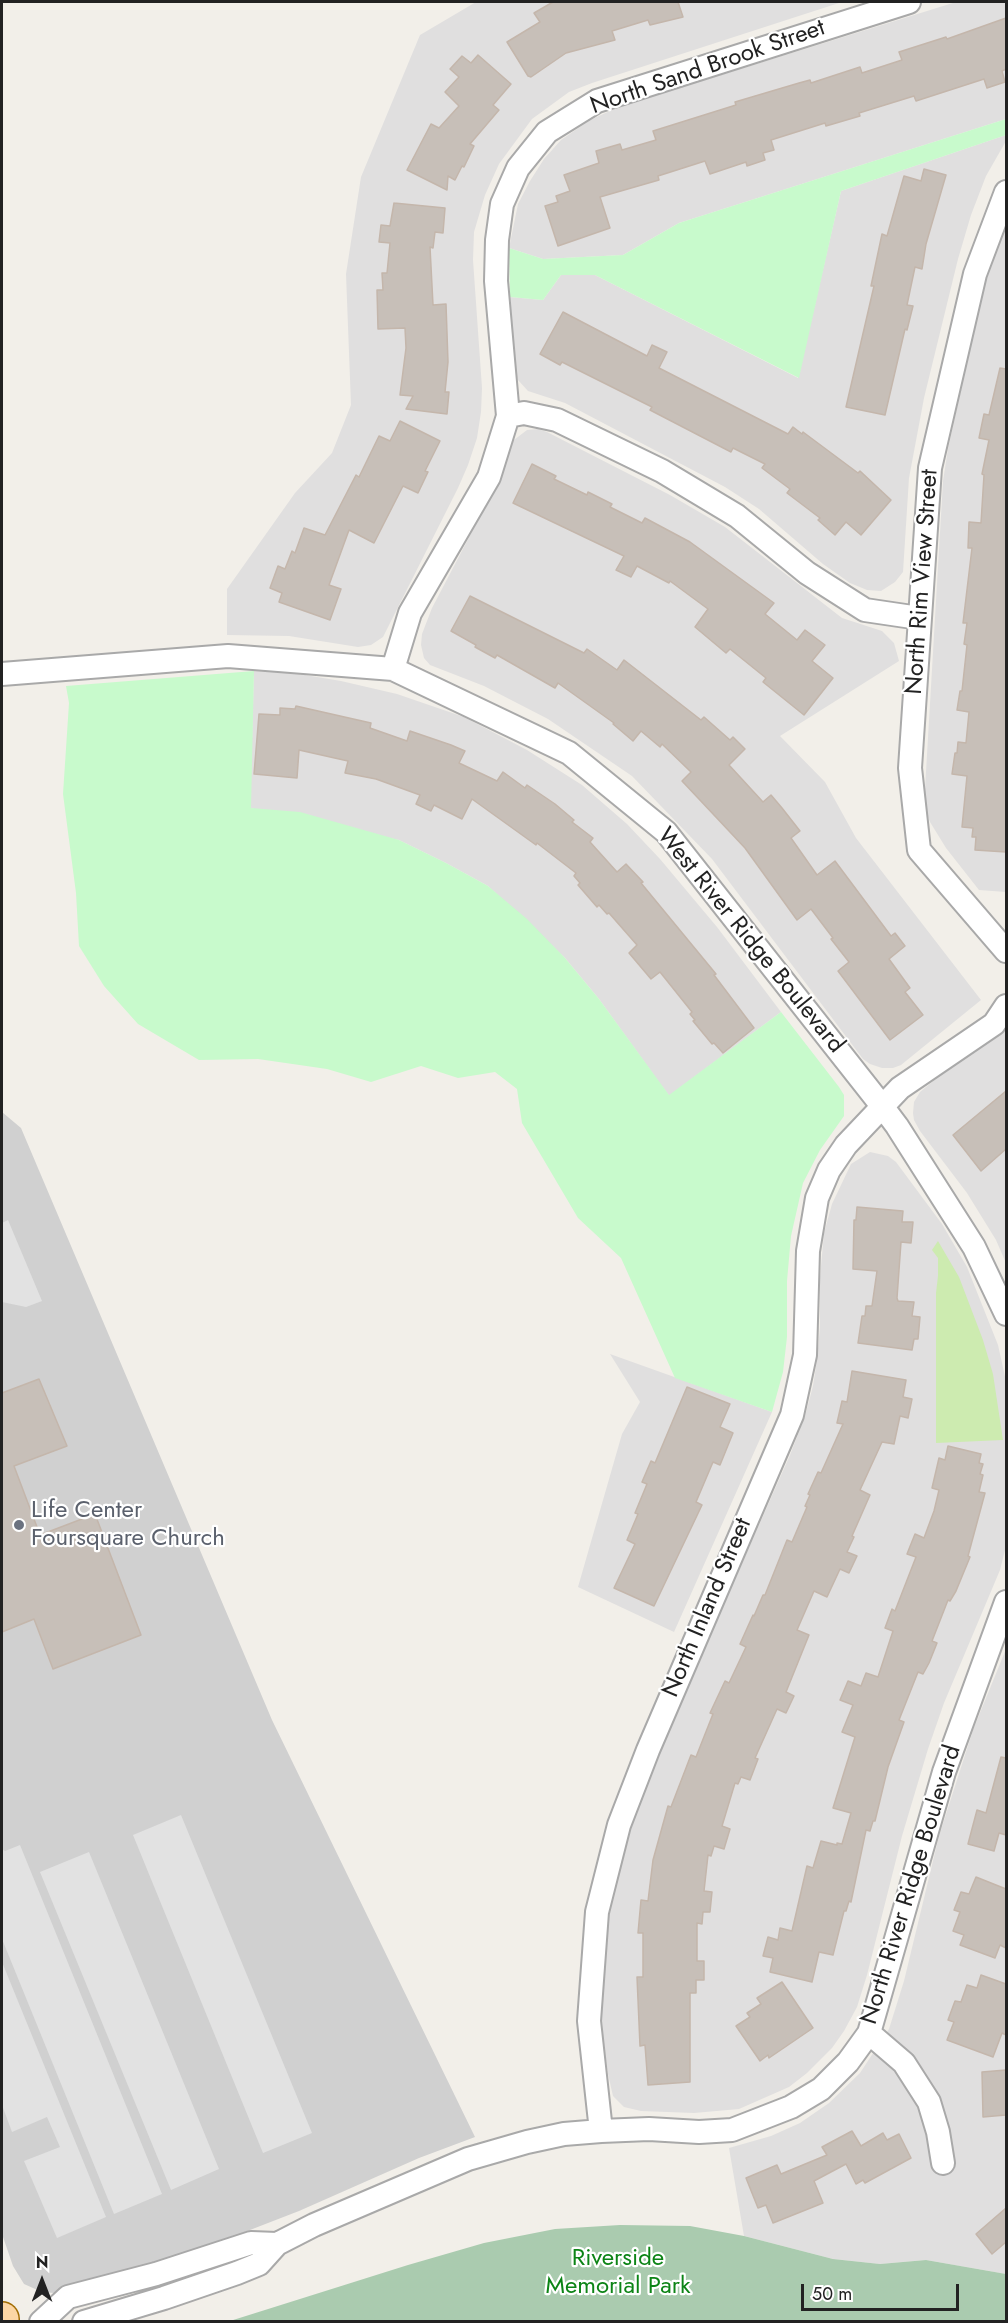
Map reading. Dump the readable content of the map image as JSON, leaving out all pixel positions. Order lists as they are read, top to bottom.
{
  "streets": {
    "street": [
      "North Sand Brook Street",
      "North Rim View Street",
      "West River Ridge Boulevard",
      "North Inland Street",
      "North River Ridge Boulevard"
    ]
  },
  "crossings": [
    ["North Sand Brook Street", "West River Ridge Boulevard"],
    ["West River Ridge Boulevard", "North Inland Street"],
    ["North Inland Street", "North River Ridge Boulevard"]
  ],
  "parks": ["Riverside Memorial Park"],
  "places": ["Life Center Foursquare Church"],
  "scale_bar": "50 m",
  "north": "top"
}
